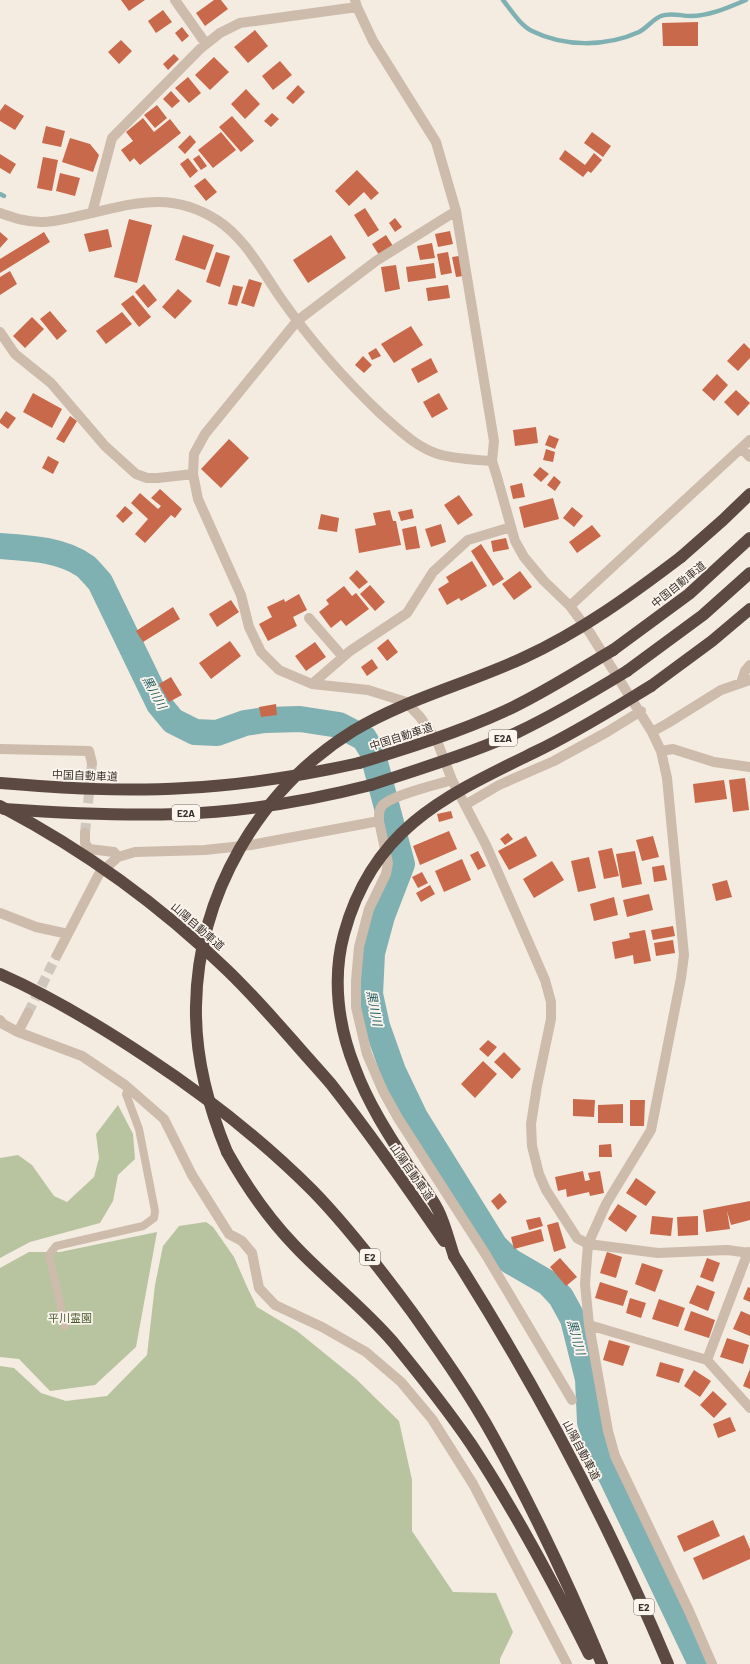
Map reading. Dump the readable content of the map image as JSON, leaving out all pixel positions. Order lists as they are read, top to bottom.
{
  "streets": {
    "highway": [
      "中国自動車道",
      "E2A",
      "山陽自動車道",
      "E2"
    ]
  },
  "water": ["黒川川"],
  "parks": ["平川霊園"]
}
